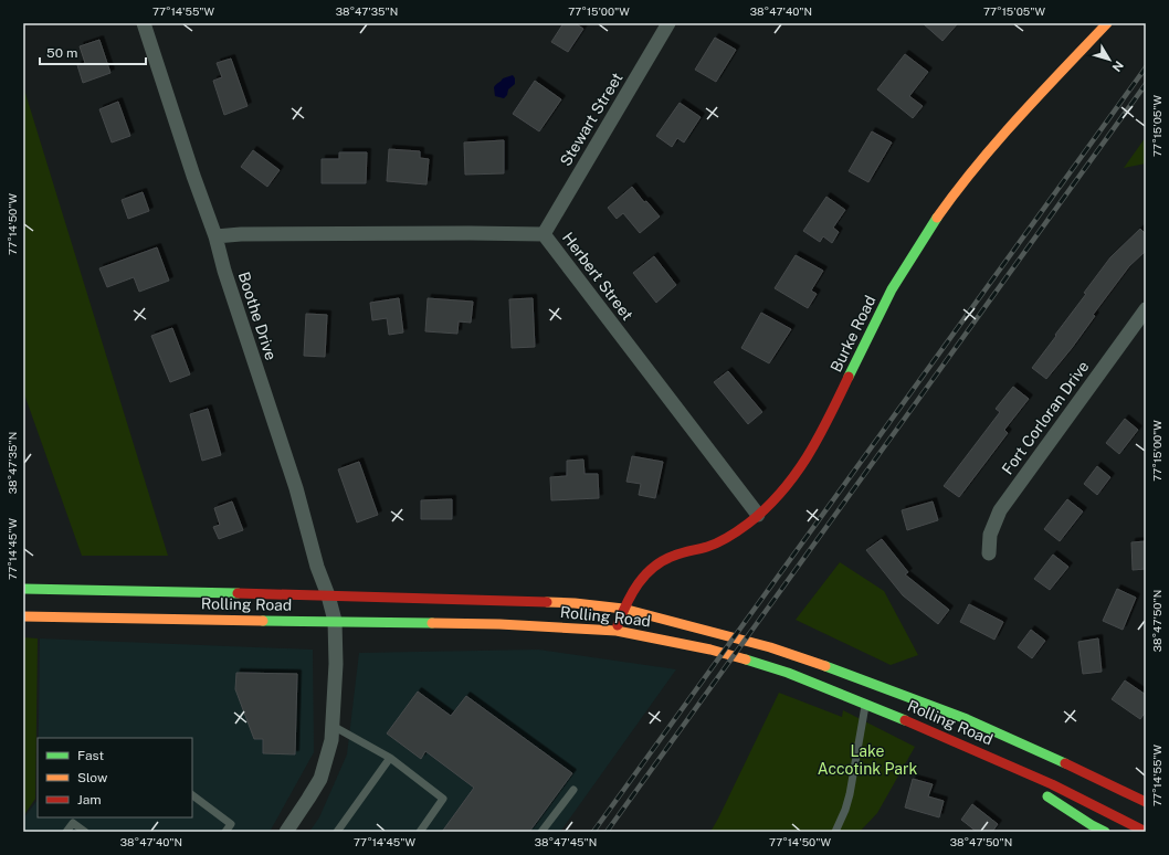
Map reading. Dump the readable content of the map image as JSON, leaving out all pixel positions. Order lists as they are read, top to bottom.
{
  "streets": {
    "main road": ["Burke Road", "Rolling Road"],
    "street": [
      "Stewart Street",
      "Herbert Street",
      "Boothe Drive",
      "Fort Corloran Drive"
    ]
  },
  "crossings": [
    ["Stewart Street", "Herbert Street"],
    ["Herbert Street", "Boothe Drive"],
    ["Herbert Street", "Burke Road"],
    ["Boothe Drive", "Rolling Road"],
    ["Burke Road", "Rolling Road"]
  ],
  "parks": ["Lake Accotink Park"],
  "legend": ["Fast", "Slow", "Jam"],
  "scale_bar": "50 m",
  "north": "bottom right",
  "coordinates": [
    "77°14'55\"W",
    "38°47'35\"N",
    "77°15'00\"W",
    "38°47'40\"N",
    "77°15'05\"W",
    "77°14'50\"W",
    "77°14'45\"W",
    "38°47'50\"N",
    "38°47'45\"N"
  ]
}
